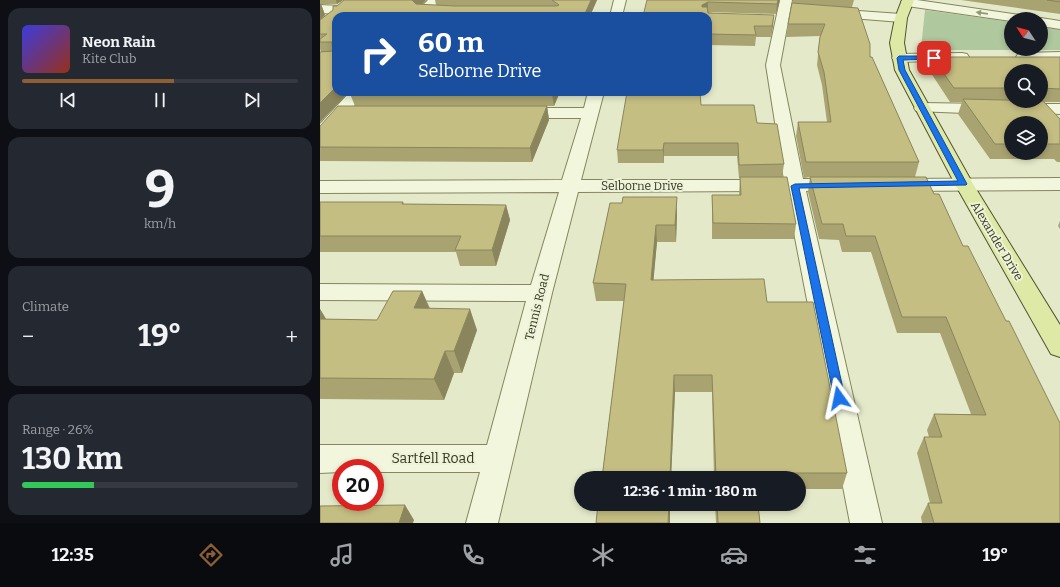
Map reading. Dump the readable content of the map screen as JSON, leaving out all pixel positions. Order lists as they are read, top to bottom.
{
  "streets": {
    "main road": ["Alexander Drive"],
    "street": ["Selborne Drive", "Tennis Road", "Sartfell Road"]
  },
  "crossings": [
    ["Selborne Drive", "Tennis Road"],
    ["Tennis Road", "Sartfell Road"]
  ],
  "north": "top left",
  "page": {
    "turn": ["60 m", "Selborne Drive"],
    "song": ["Neon Rain", "Kite Club"],
    "tile": [
      ["9", "km/h"],
      "Climate",
      ["Range · 26%", "130 km"]
    ],
    "heat": ["−", "19°", "+"],
    "limit": "20",
    "trip": "12:36 · 1 min · 180 m",
    "tabs": ["12:35", "19°"]
  }
}
